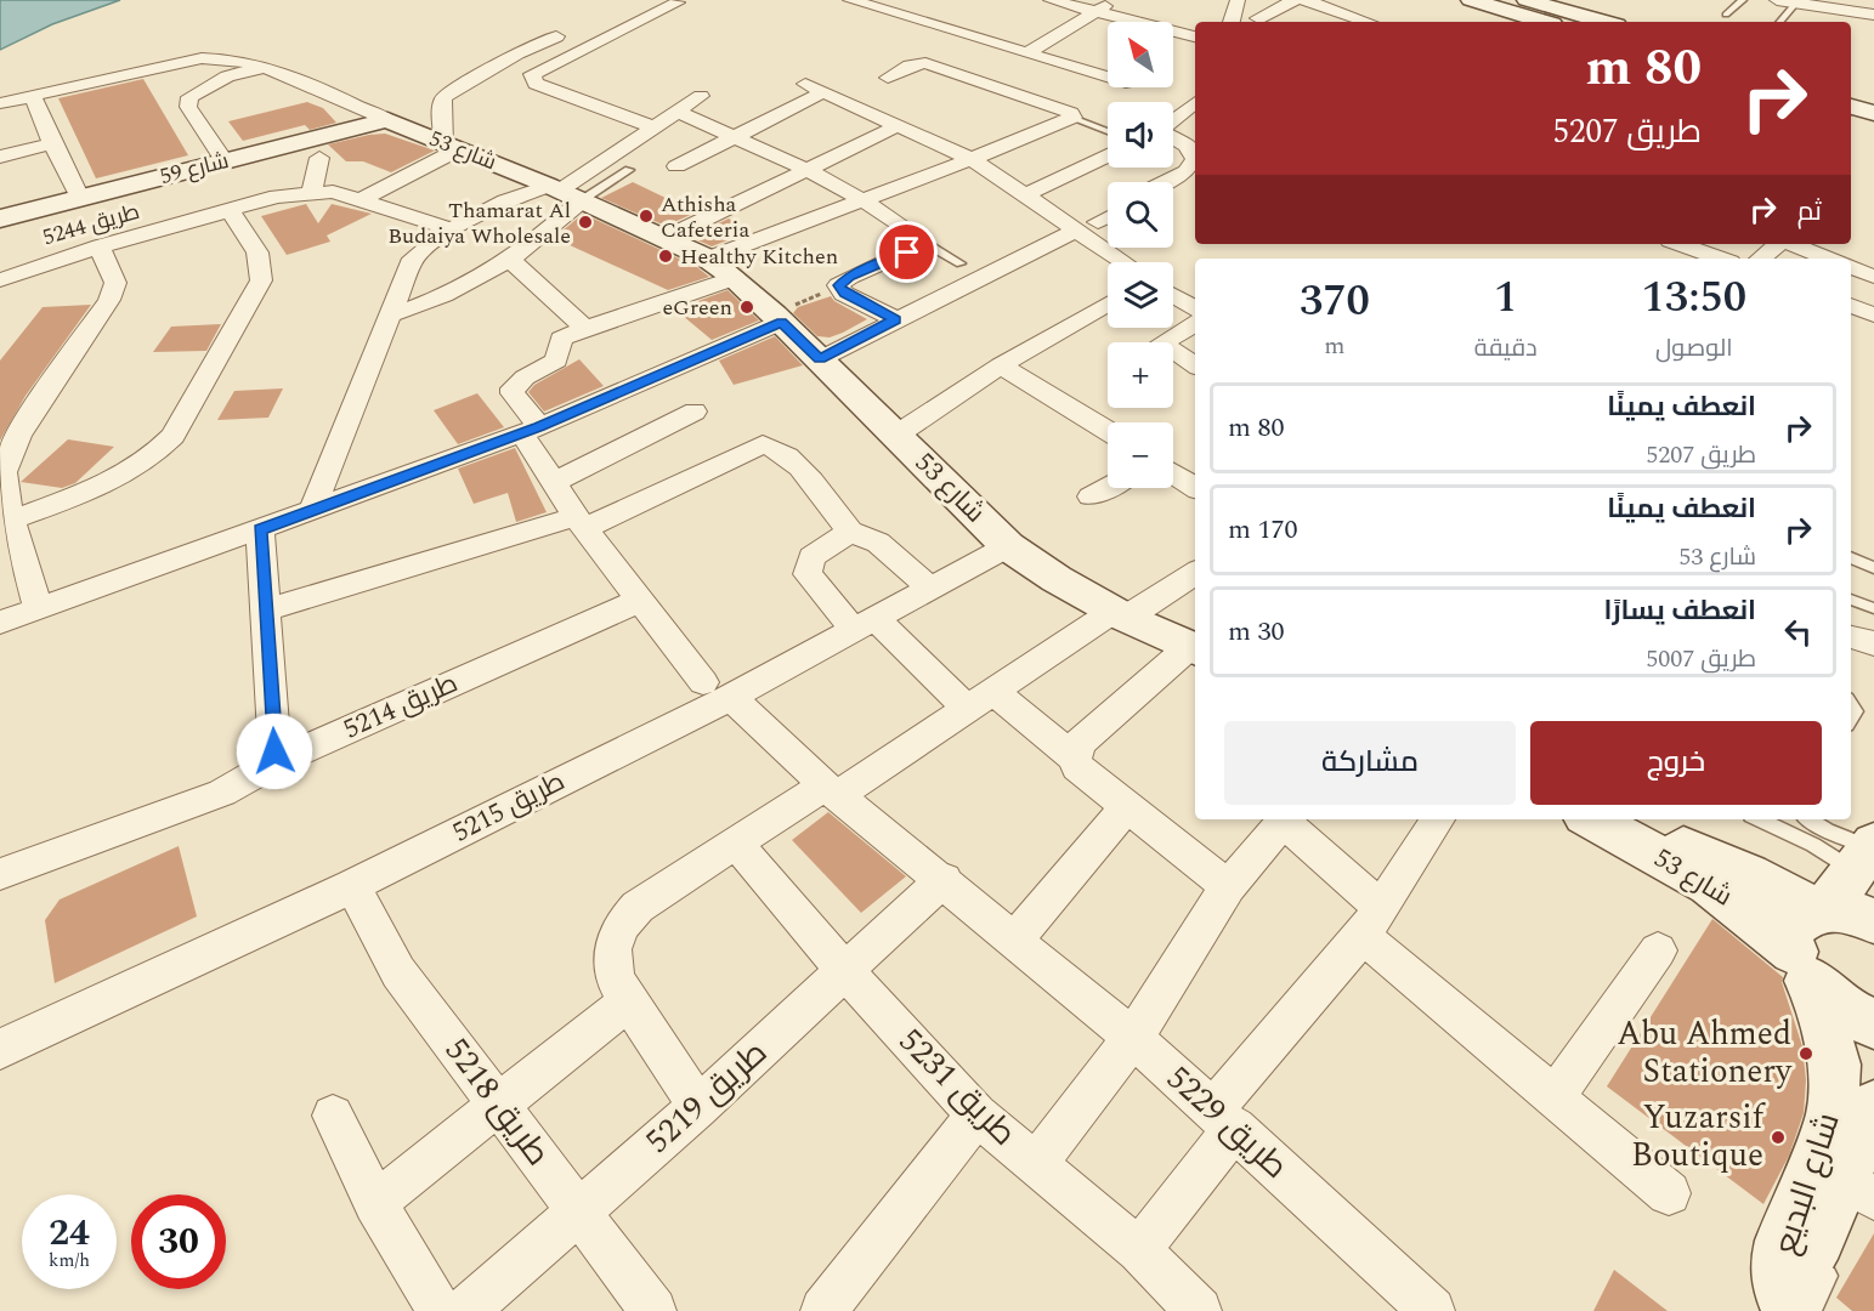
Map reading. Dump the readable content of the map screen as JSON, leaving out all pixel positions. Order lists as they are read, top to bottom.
{
  "streets": {
    "street": [
      "شارع 53",
      "شارع 59",
      "طريق 5244",
      "طريق 5214",
      "طريق 5215",
      "طريق 5231",
      "طريق 5219",
      "طريق 5218",
      "طريق 5229",
      "شارع البديع"
    ]
  },
  "crossings": [
    ["شارع 53", "شارع 59"],
    ["شارع 53", "طريق 5215"],
    ["شارع 53", "شارع البديع"],
    ["طريق 5214", "طريق 5229"],
    ["طريق 5215", "طريق 5218"],
    ["طريق 5215", "طريق 5229"],
    ["طريق 5231", "طريق 5219"],
    ["طريق 5219", "طريق 5218"],
    ["طريق 5219", "طريق 5229"]
  ],
  "places": [
    "Athisha Cafeteria",
    "Thamarat Al Budaiya Wholesale",
    "Healthy Kitchen",
    "eGreen",
    "Abu Ahmed Stationery",
    "Yuzarsif Boutique"
  ],
  "north": "top left",
  "page": {
    "map_buttons": ["+", "−"],
    "turn": ["80 m", "طريق 5207"],
    "then": "ثم",
    "eta": [
      "13:50",
      "الوصول",
      "1",
      "دقيقة",
      "370",
      "m"
    ],
    "list": [
      {
        "name": "انعطف يمينًا",
        "note": "طريق 5207",
        "value": "80 m"
      },
      {
        "name": "انعطف يمينًا",
        "note": "شارع 53",
        "value": "170 m"
      },
      {
        "name": "انعطف يسارًا",
        "note": "طريق 5007",
        "value": "30 m"
      }
    ],
    "buttons": ["خروج", "مشاركة"],
    "speed": "24 km/h",
    "limit": "30"
  }
}
